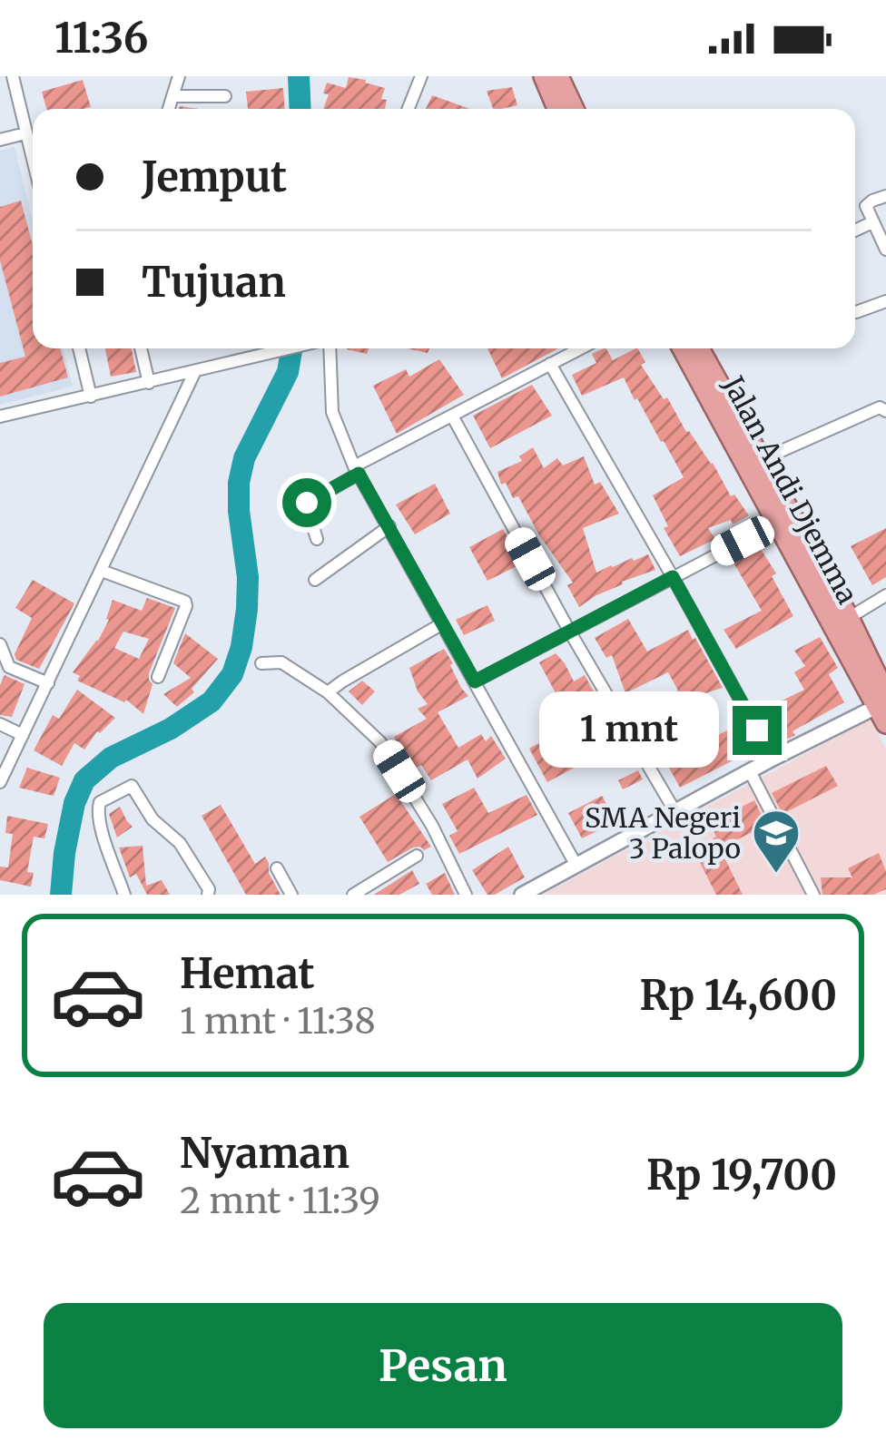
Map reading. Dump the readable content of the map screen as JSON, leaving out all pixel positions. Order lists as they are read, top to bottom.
{
  "streets": {
    "highway": ["Jalan Andi Djemma"]
  },
  "places": {
    "school or university": ["SMA Negeri 3 Palopo"]
  },
  "page": {
    "status": "11:36",
    "banner": ["Jemput", "Tujuan"],
    "bubble": "1 mnt",
    "list": [
      {
        "name": "Hemat",
        "note": "1 mnt · 11:38",
        "value": "Rp 14,600"
      },
      {
        "name": "Nyaman",
        "note": "2 mnt · 11:39",
        "value": "Rp 19,700"
      }
    ],
    "buttons": "Pesan"
  }
}
